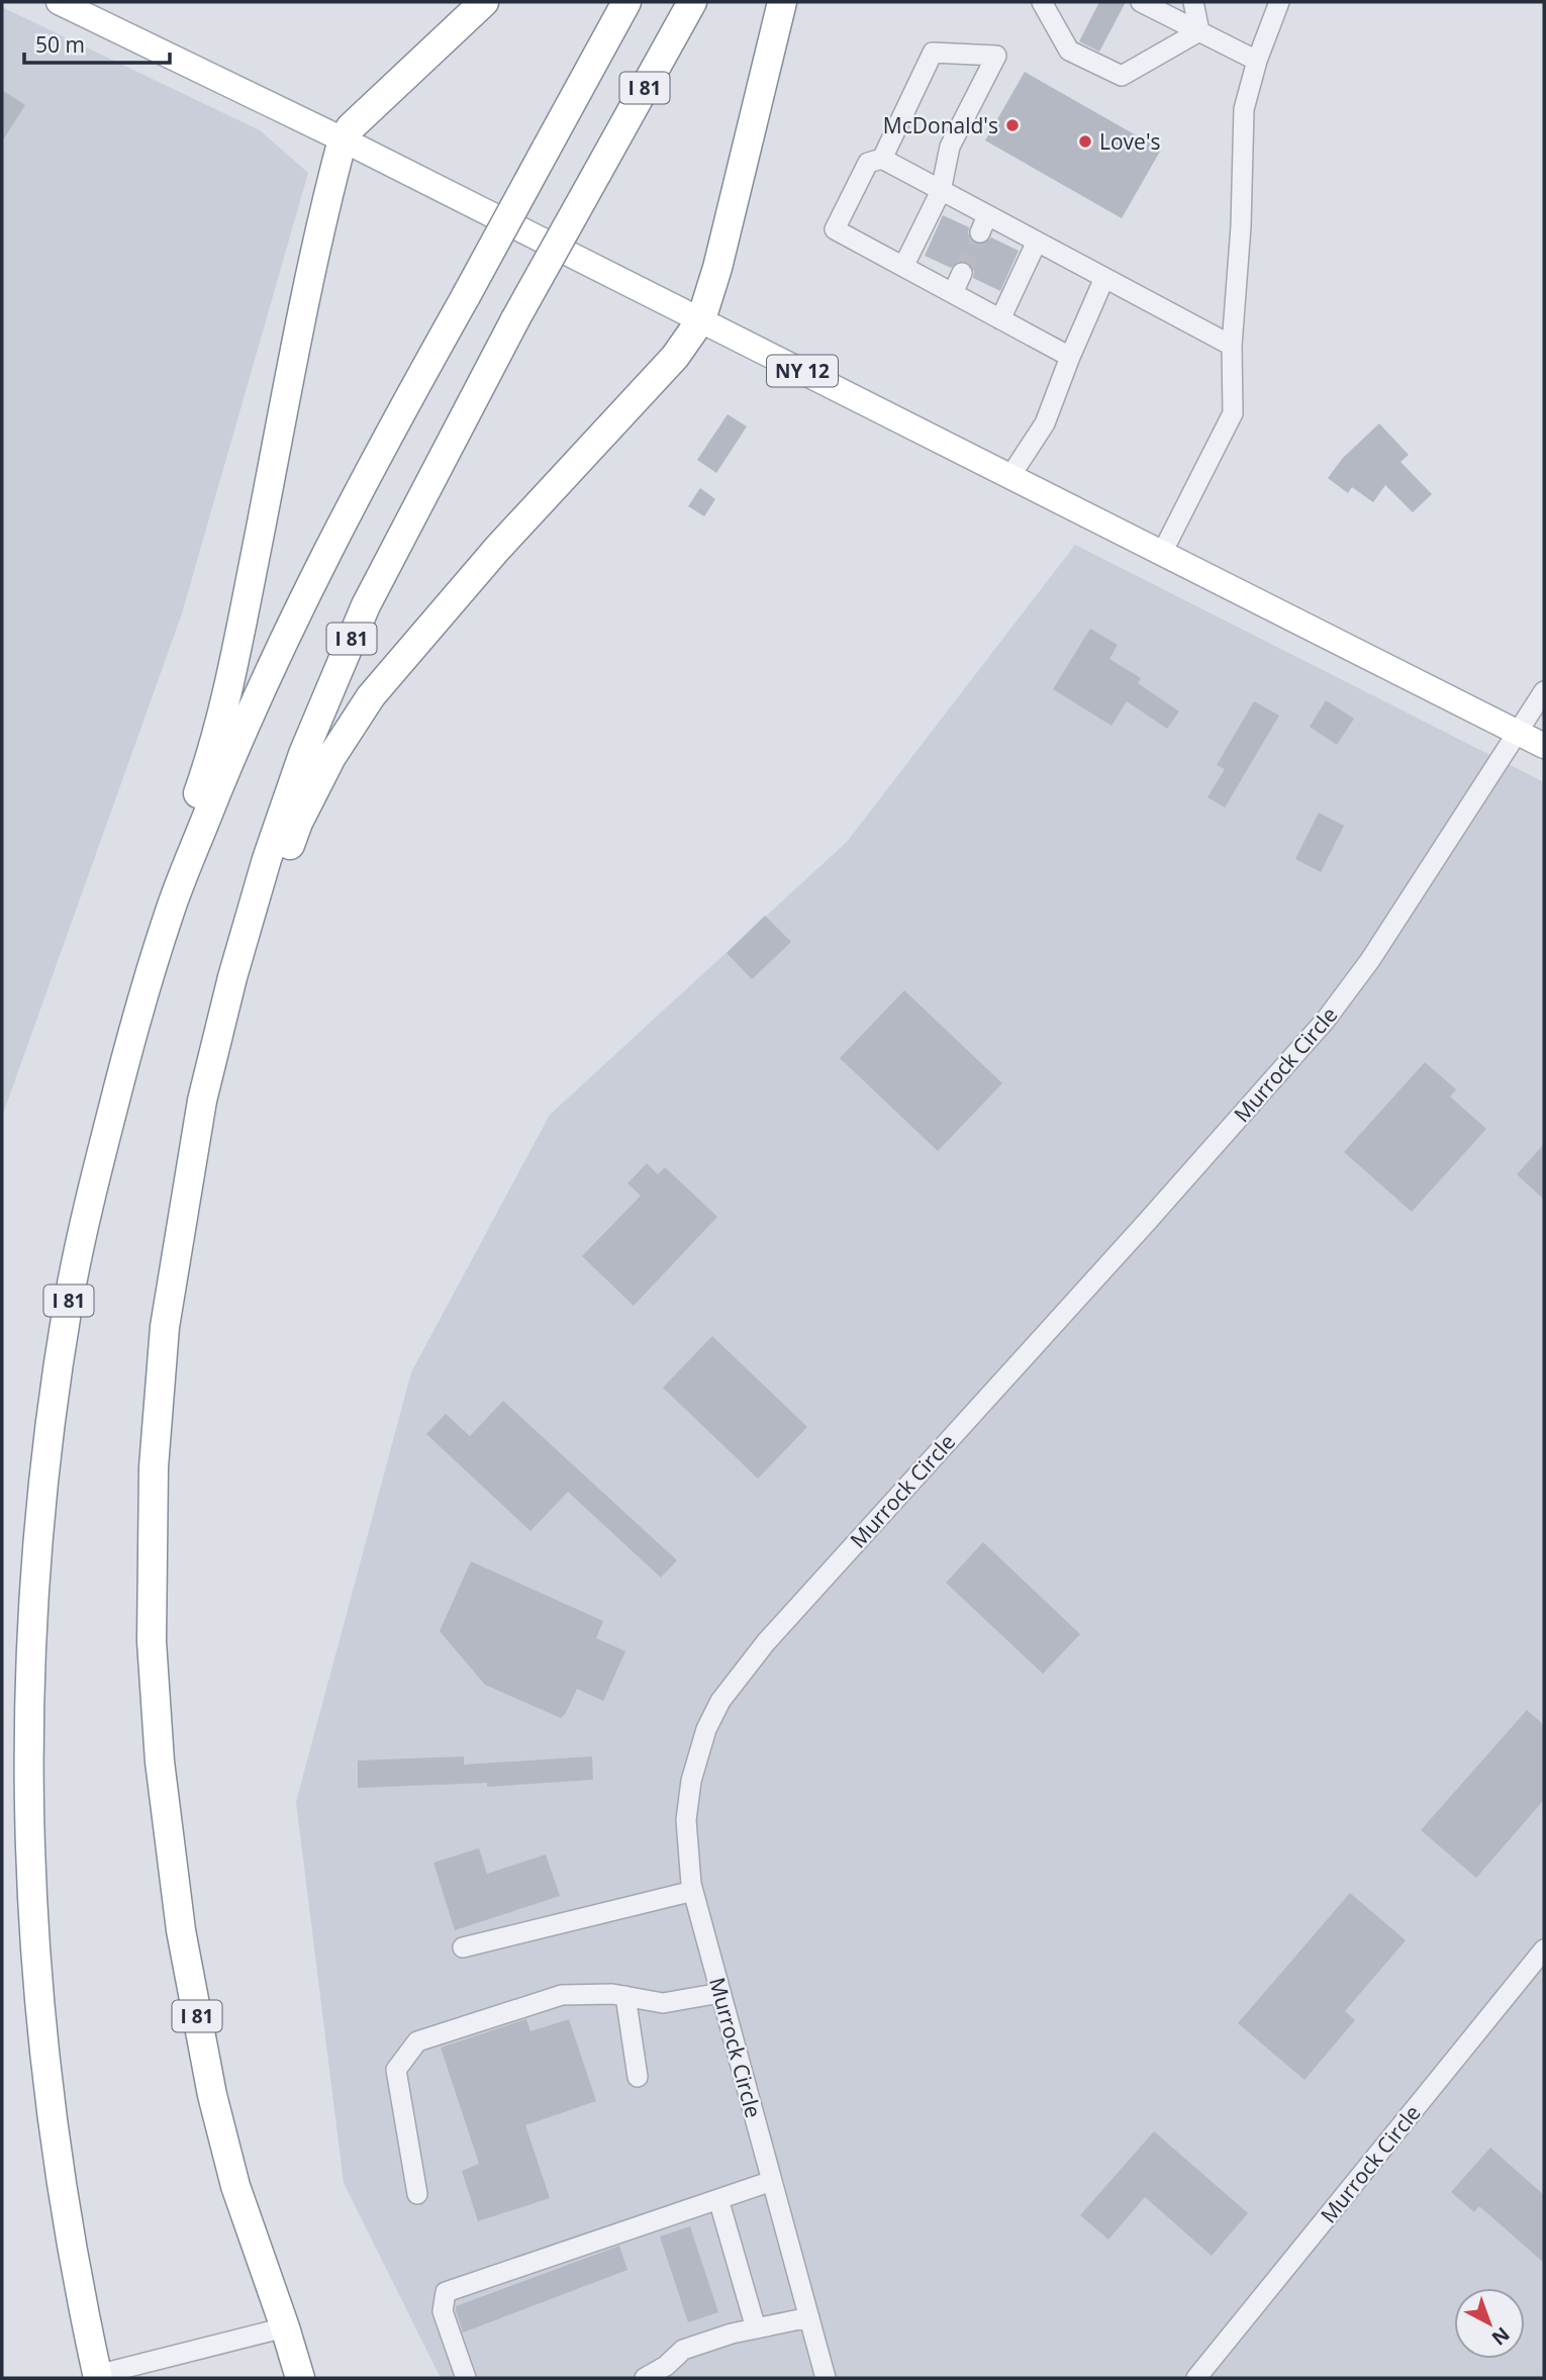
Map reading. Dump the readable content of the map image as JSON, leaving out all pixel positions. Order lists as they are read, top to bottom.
{
  "streets": {
    "highway": ["I 81"],
    "main road": ["NY 12"],
    "street": ["Murrock Circle"]
  },
  "crossings": [
    ["NY 12", "Murrock Circle"]
  ],
  "places": ["McDonald's", "Love's"],
  "scale_bar": "50 m",
  "north": "bottom right"
}
